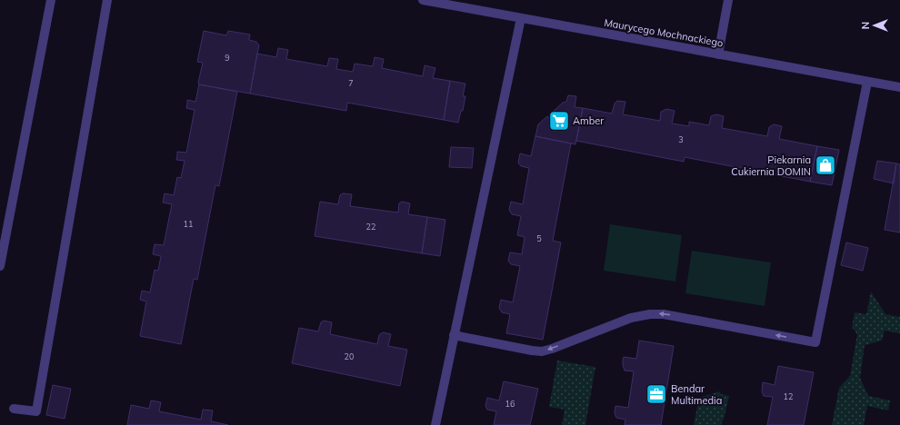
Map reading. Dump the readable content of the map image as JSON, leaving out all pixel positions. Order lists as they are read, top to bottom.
{
  "streets": {
    "street": ["Maurycego Mochnackiego"]
  },
  "places": {
    "supermarket": ["Amber"],
    "shop": ["Piekarnia Cukiernia DOMIN"],
    "office": ["Bendar Multimedia"]
  },
  "house_numbers": [
    "9",
    "7",
    "3",
    "11",
    "22",
    "5",
    "20",
    "12",
    "16"
  ],
  "north": "left"
}
